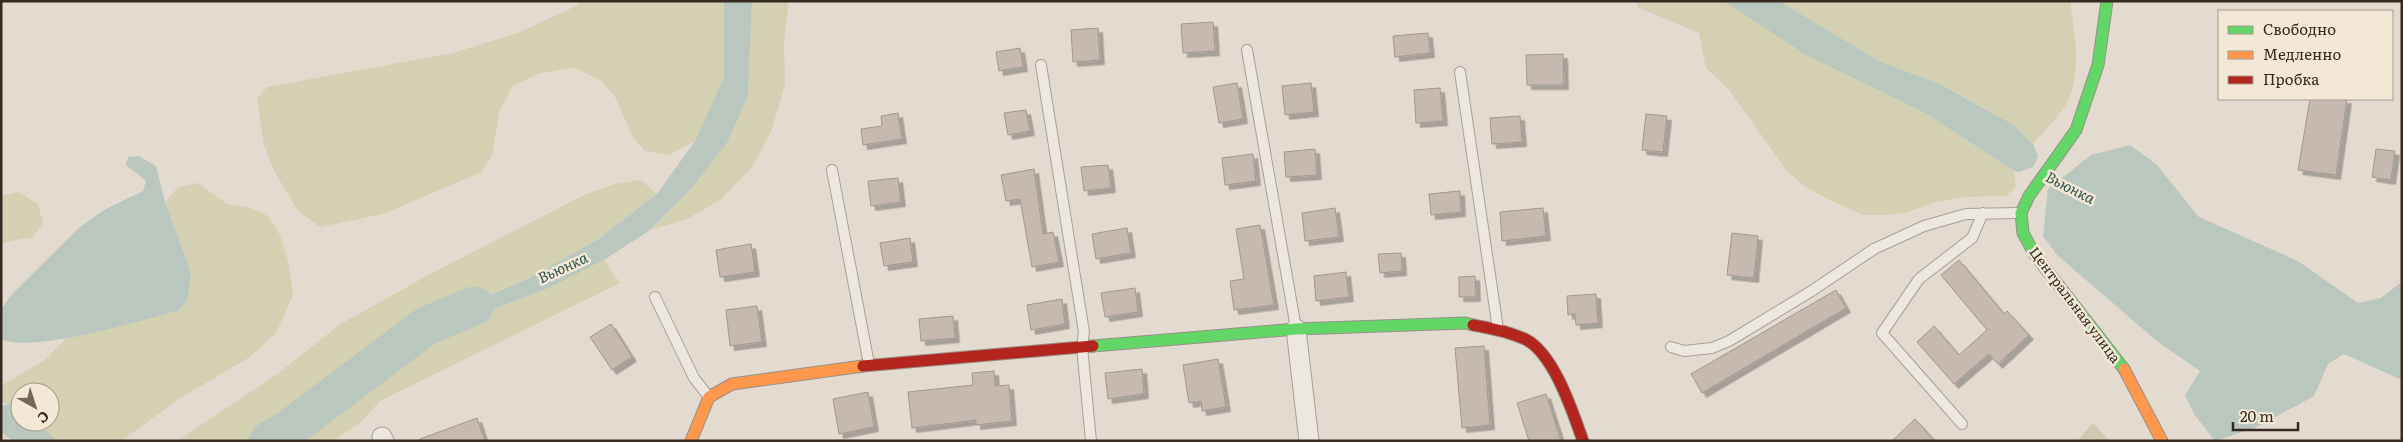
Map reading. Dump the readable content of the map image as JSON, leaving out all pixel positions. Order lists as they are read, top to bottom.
{
  "streets": {
    "street": ["Центральная улица"]
  },
  "water": ["Вьюнка"],
  "legend": ["Свободно", "Медленно", "Пробка"],
  "scale_bar": "20 m",
  "north": "bottom right"
}
